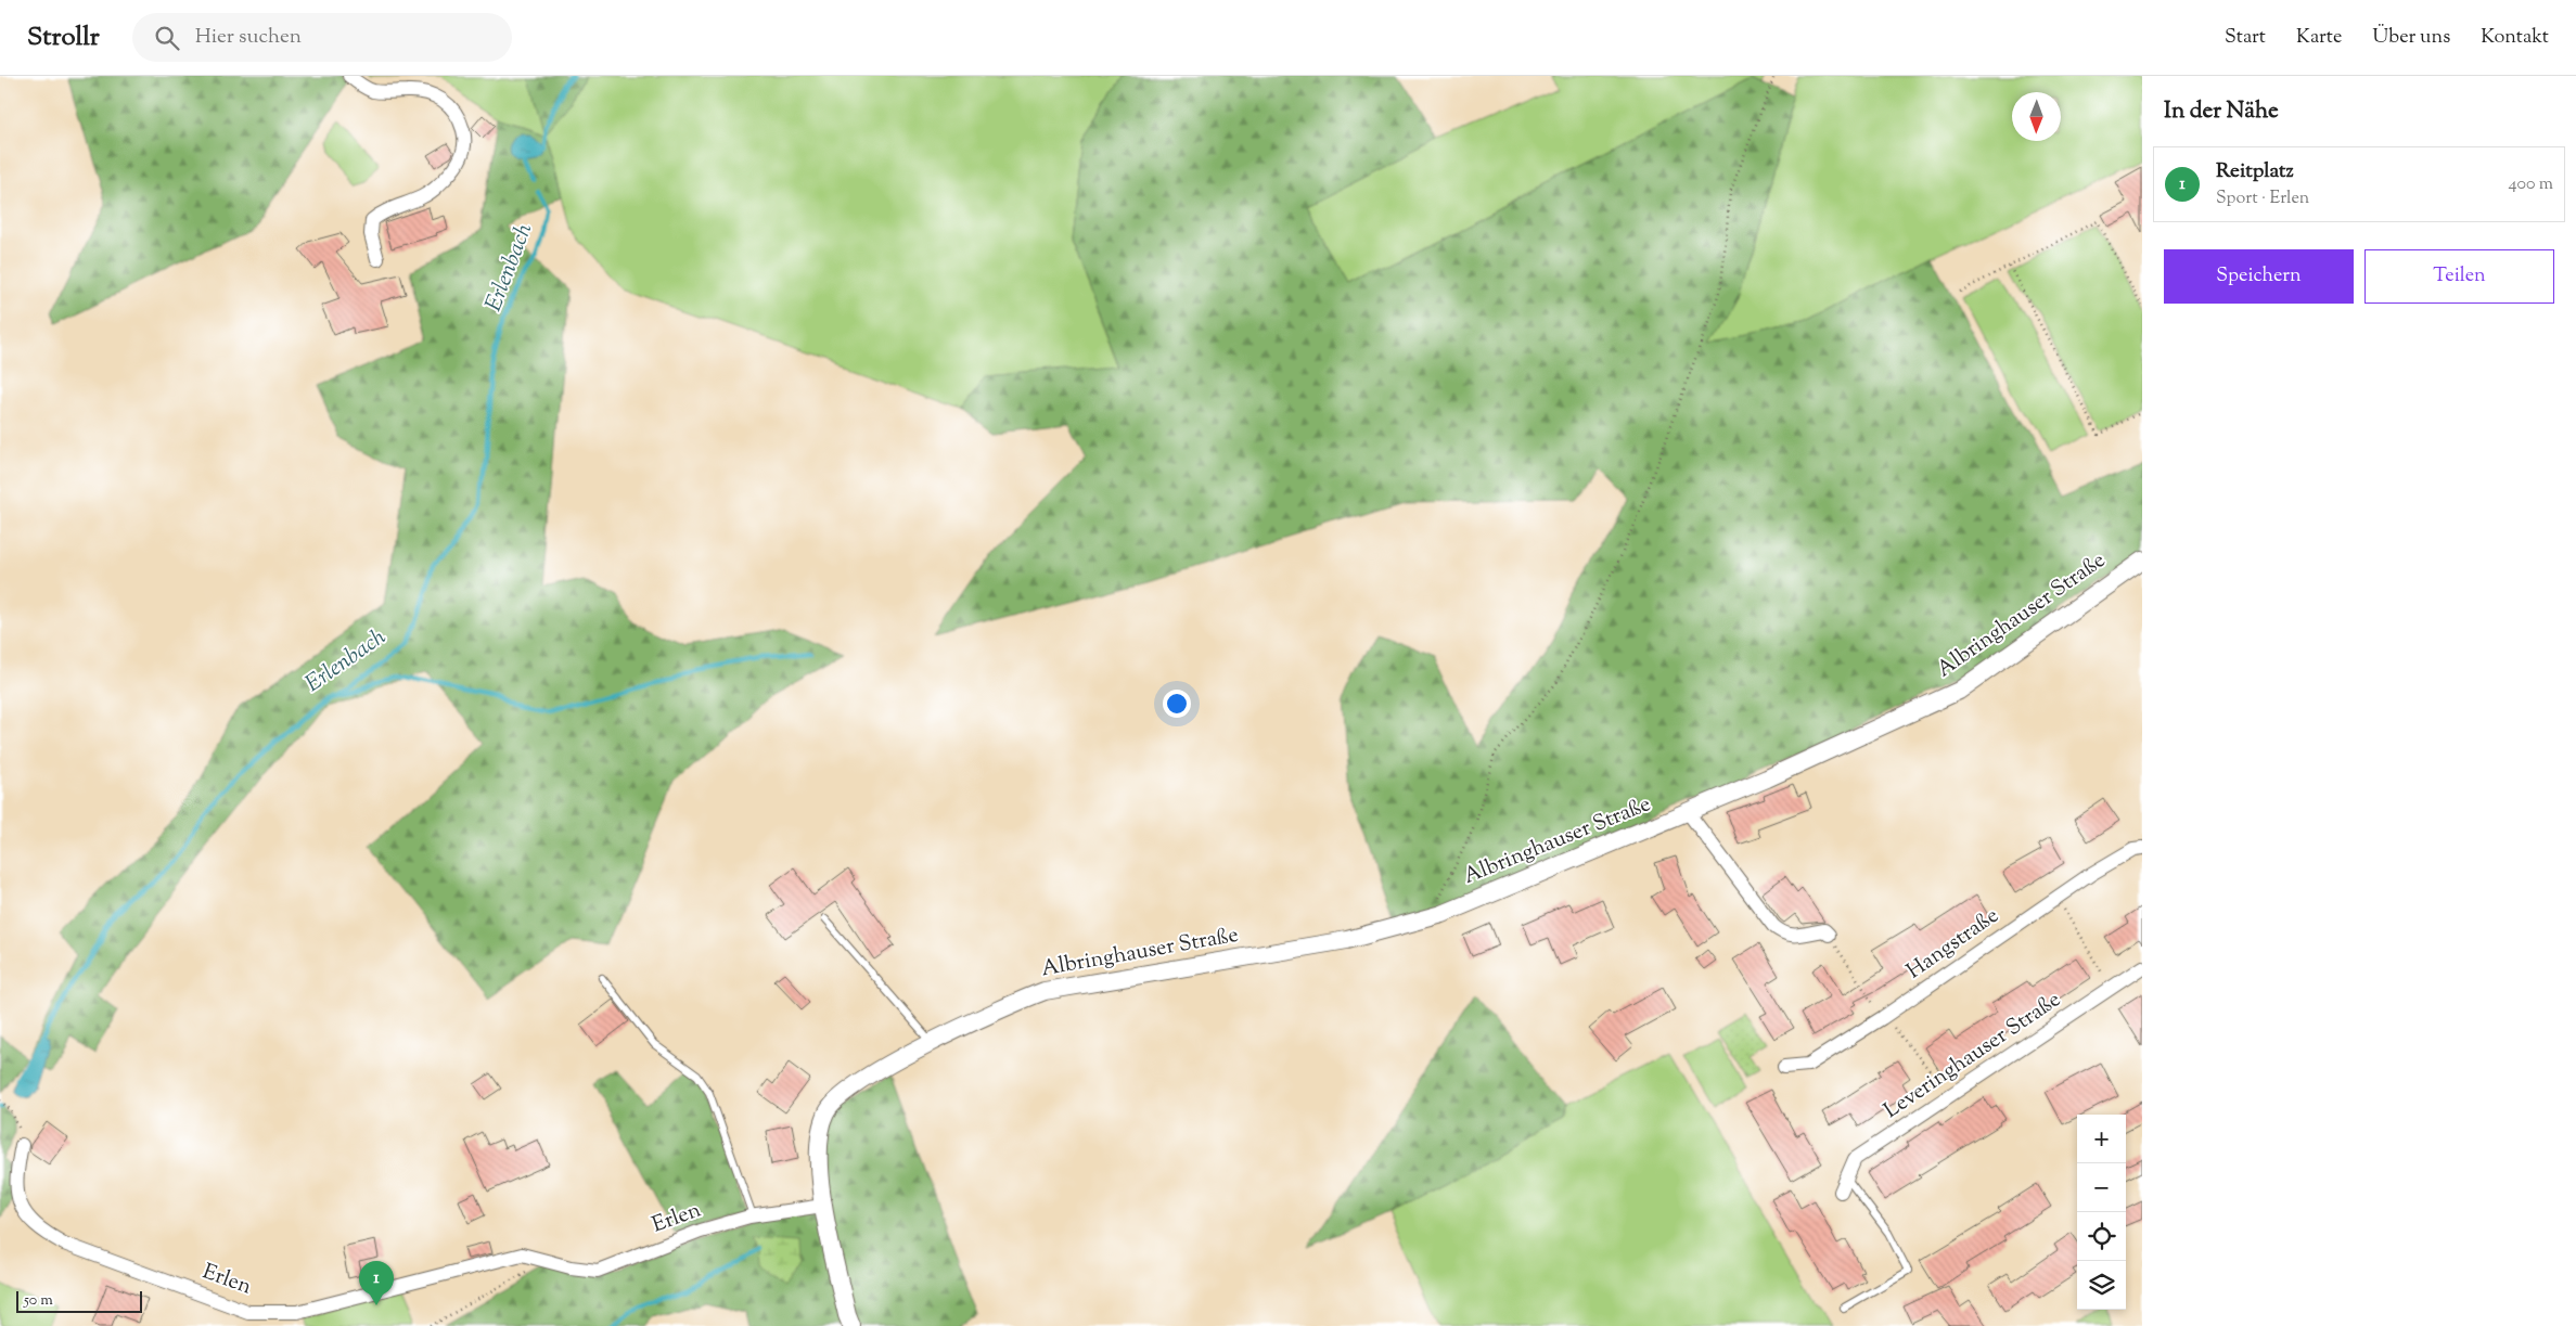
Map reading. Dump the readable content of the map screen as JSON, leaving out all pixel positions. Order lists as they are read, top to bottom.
{
  "streets": {
    "street": [
      "Albringhauser Straße",
      "Hangstraße",
      "Leveringhauser Straße",
      "Erlen"
    ]
  },
  "crossings": [
    ["Albringhauser Straße", "Erlen"]
  ],
  "water": ["Erlenbach"],
  "scale_bar": "50 m",
  "north": "bottom",
  "page": {
    "header": "Strollr",
    "search": "Hier suchen",
    "nav": [
      "Start",
      "Karte",
      "Über uns",
      "Kontakt"
    ],
    "heading": "In der Nähe",
    "list": [
      {
        "mark": "1",
        "name": "Reitplatz",
        "note": "Sport · Erlen",
        "value": "400 m"
      }
    ],
    "buttons": ["Speichern", "Teilen"],
    "map_buttons": ["+", "−"],
    "pins": "1",
    "scale": "50 m"
  }
}
